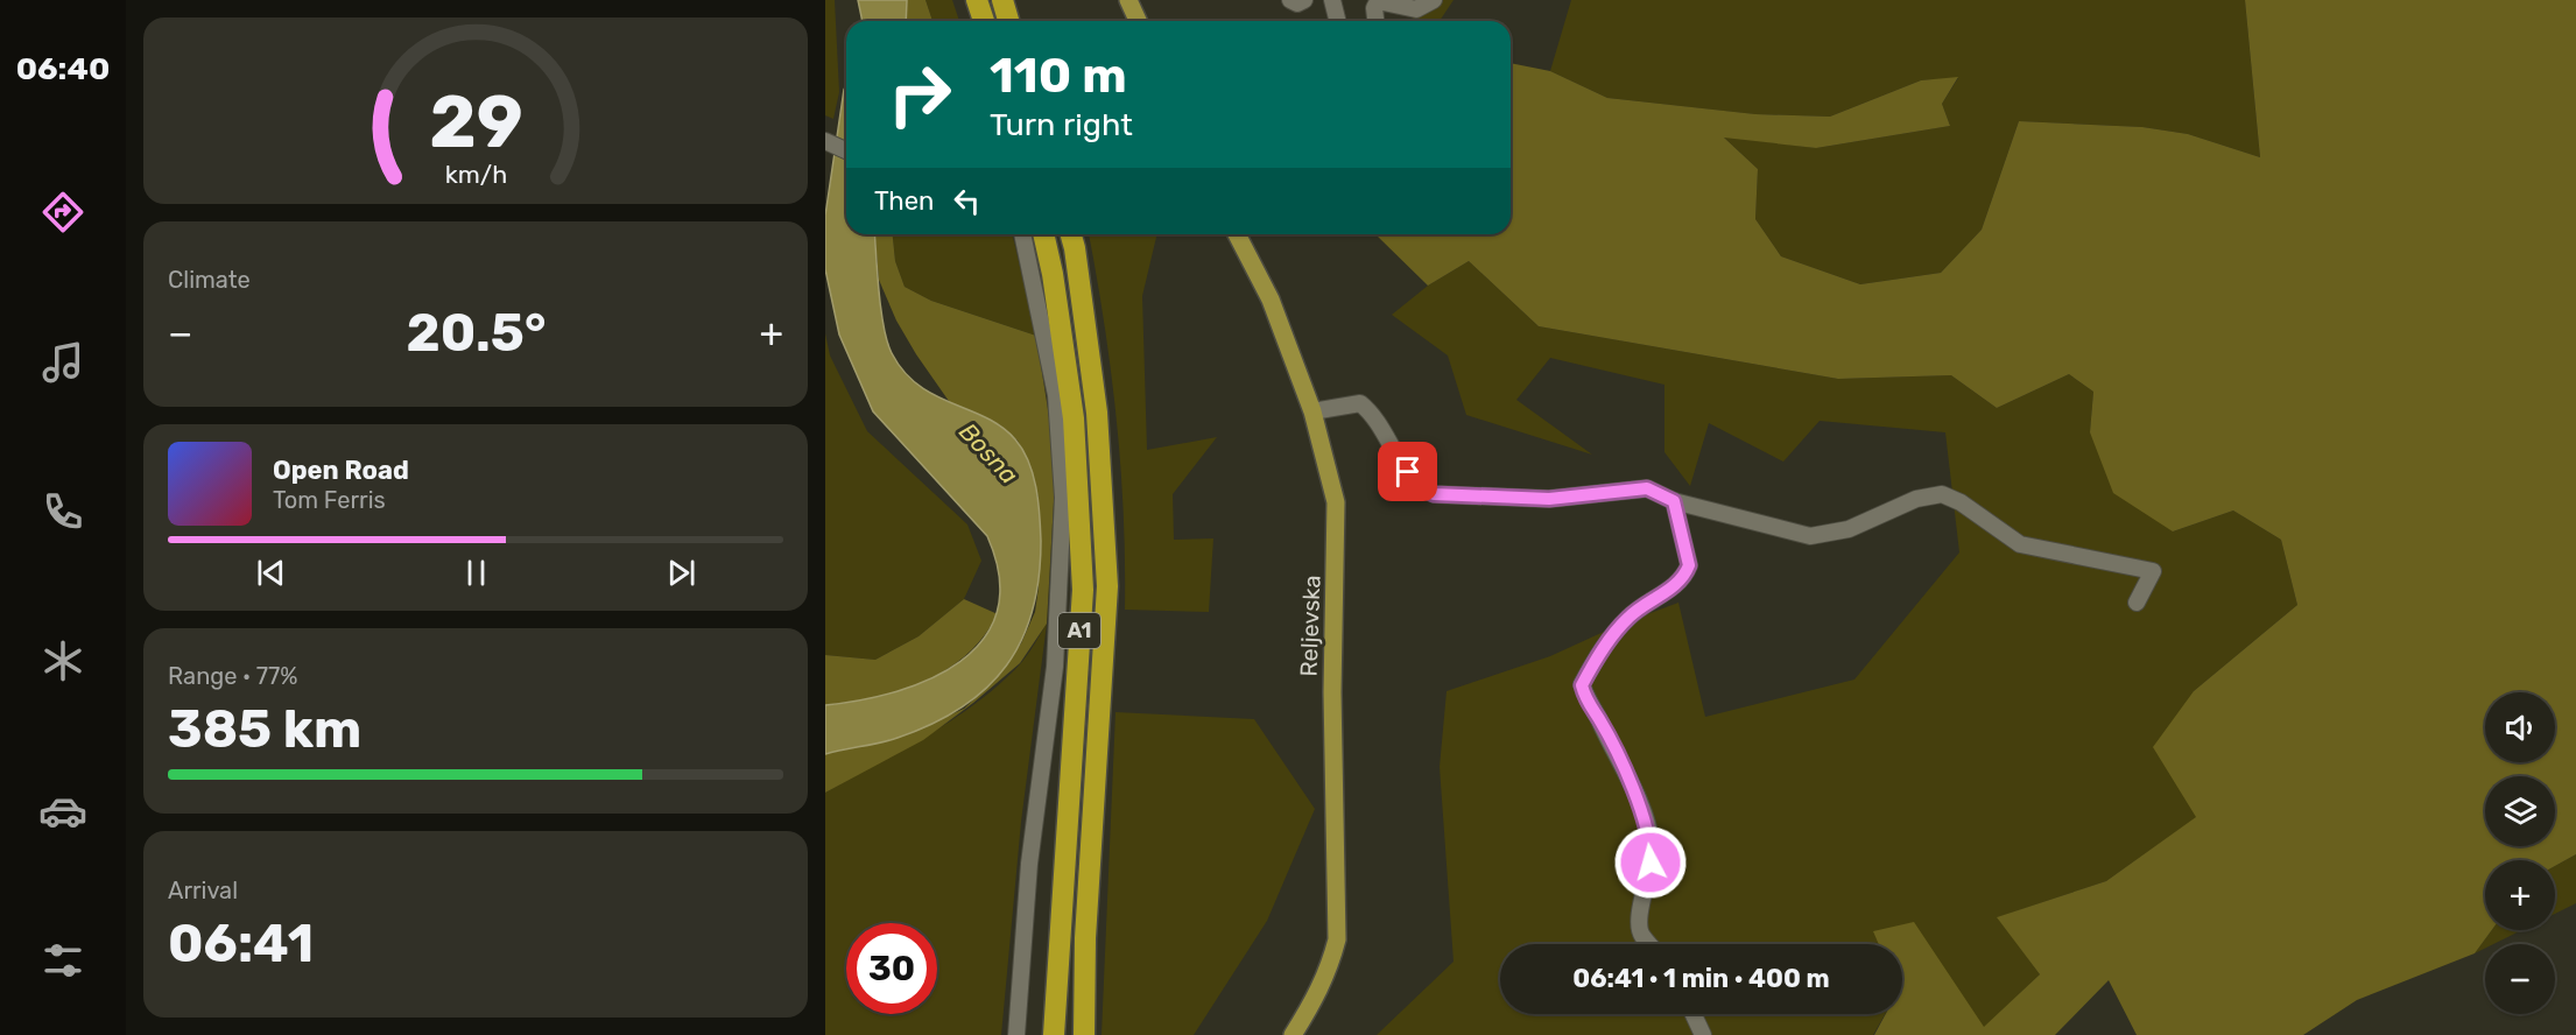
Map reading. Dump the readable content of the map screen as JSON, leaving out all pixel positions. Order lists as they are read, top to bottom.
{
  "streets": {
    "highway": ["A1"],
    "main road": ["Reljevska"]
  },
  "water": ["Bosna"],
  "page": {
    "tabs": "06:40",
    "turn": ["110 m", "Turn right"],
    "then": "Then",
    "tile": [
      "Climate",
      ["Range · 77%", "385 km"],
      ["Arrival", "06:41"]
    ],
    "heat": ["−", "20.5°", "+"],
    "song": ["Open Road", "Tom Ferris"],
    "map_buttons": ["+", "−"],
    "limit": "30",
    "trip": "06:41 · 1 min · 400 m",
    "gauge": ["29", "km/h"]
  }
}
